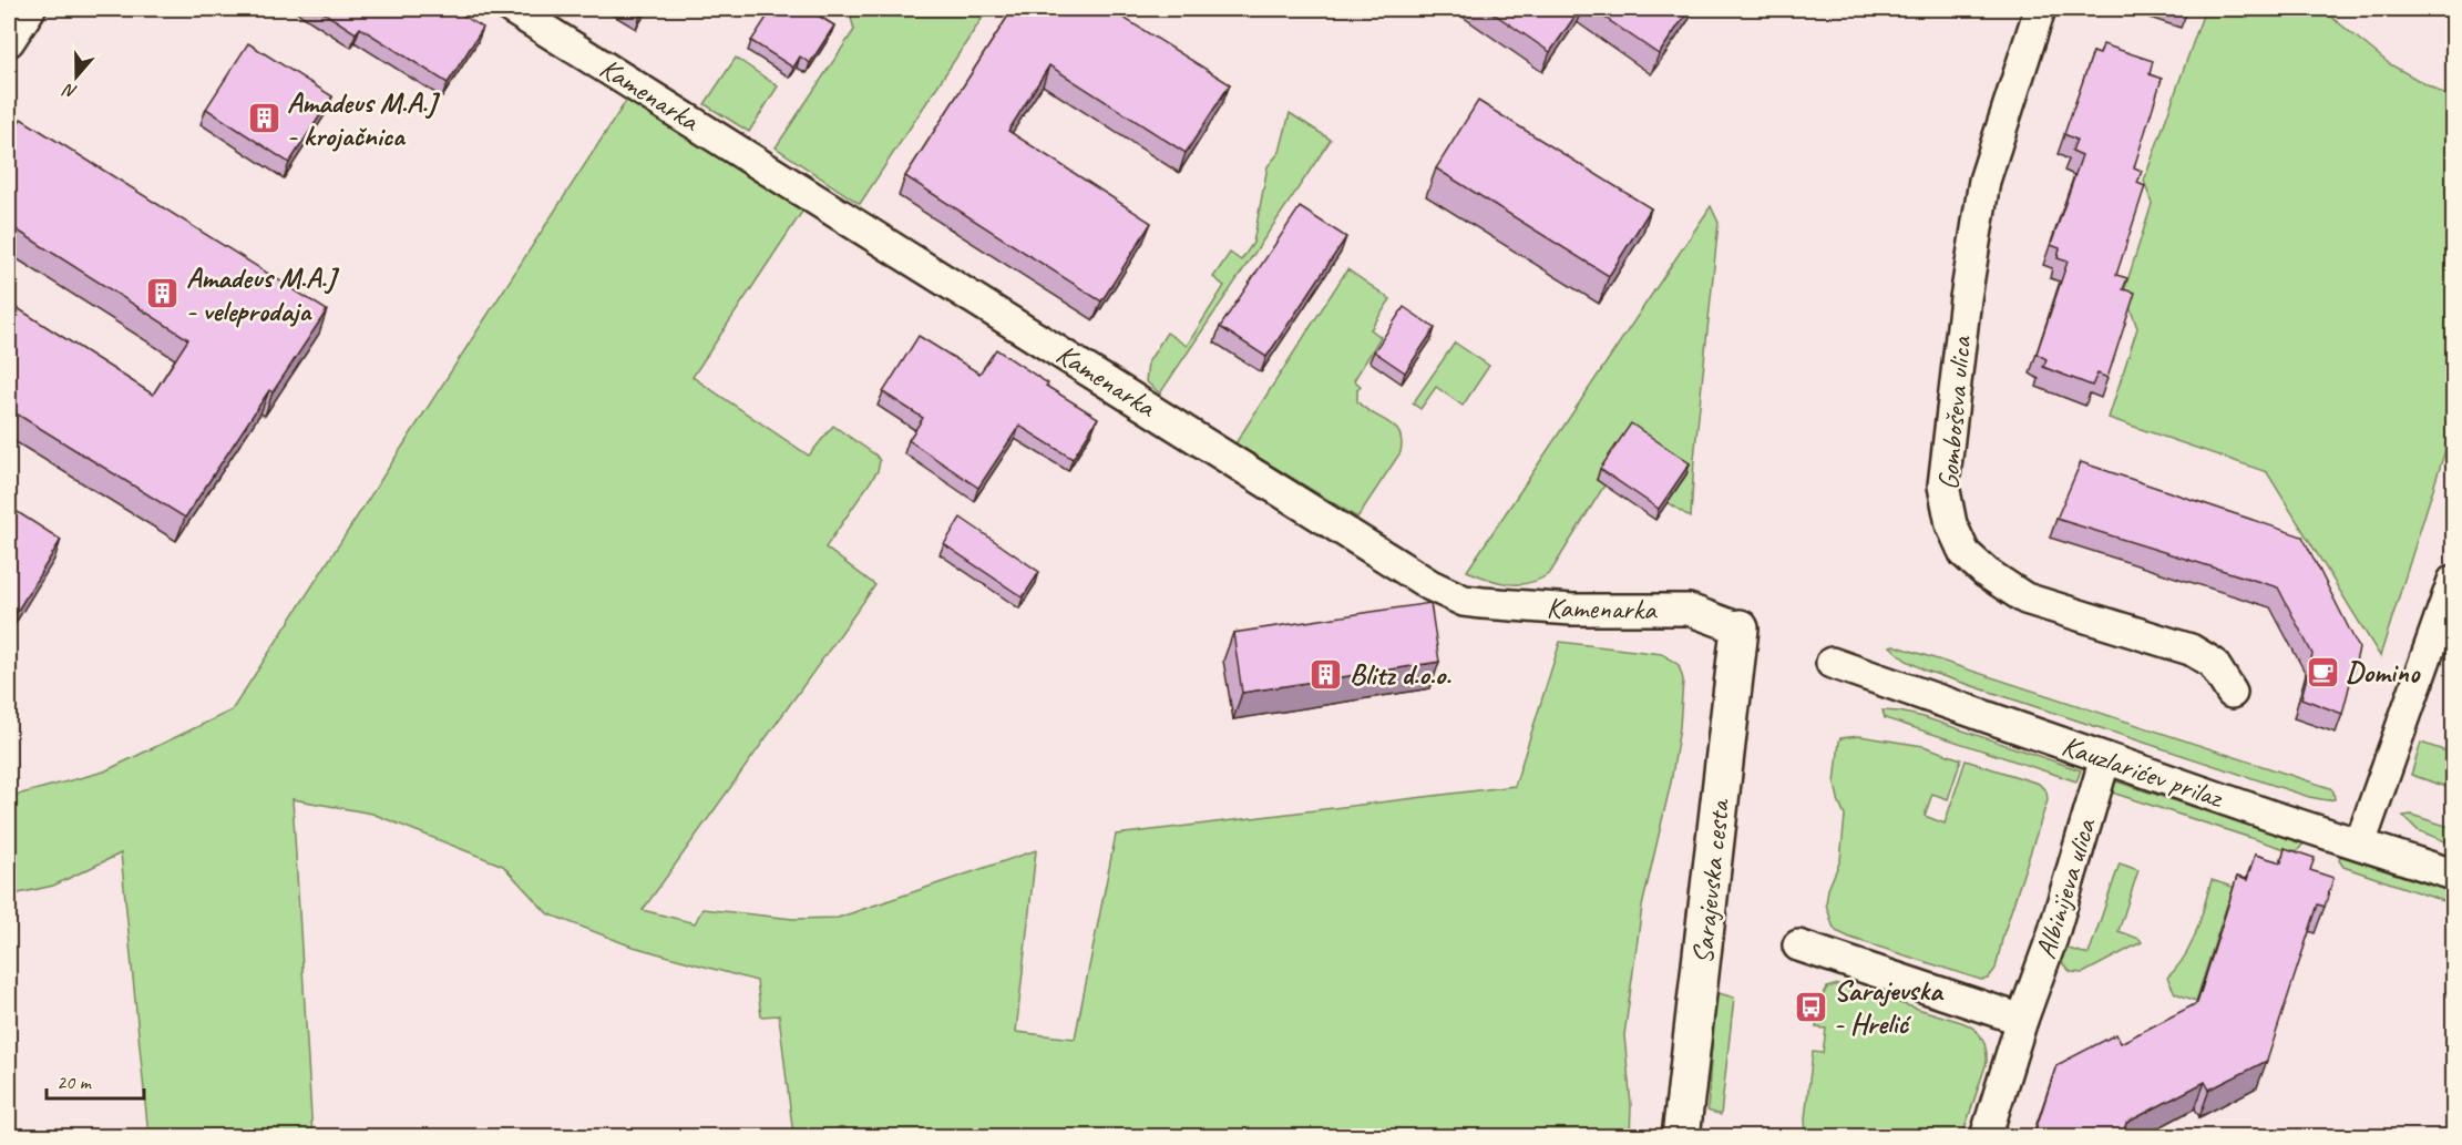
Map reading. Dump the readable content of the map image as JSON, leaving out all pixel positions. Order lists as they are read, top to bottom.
{
  "streets": {
    "main road": ["Sarajevska cesta"],
    "street": [
      "Kamenarka",
      "Gomboševa ulica",
      "Kauzlarićev prilaz",
      "Albinijeva ulica"
    ]
  },
  "crossings": [
    ["Kamenarka", "Sarajevska cesta"],
    ["Kauzlarićev prilaz", "Albinijeva ulica"]
  ],
  "places": {
    "building": ["Amadeus M.A.J - krojačnica", "Amadeus M.A.J - veleprodaja", "Blitz d.o.o."],
    "cafe": ["Domino"],
    "bus stop": ["Sarajevska - Hrelić"]
  },
  "scale_bar": "20 m",
  "north": "bottom"
}
